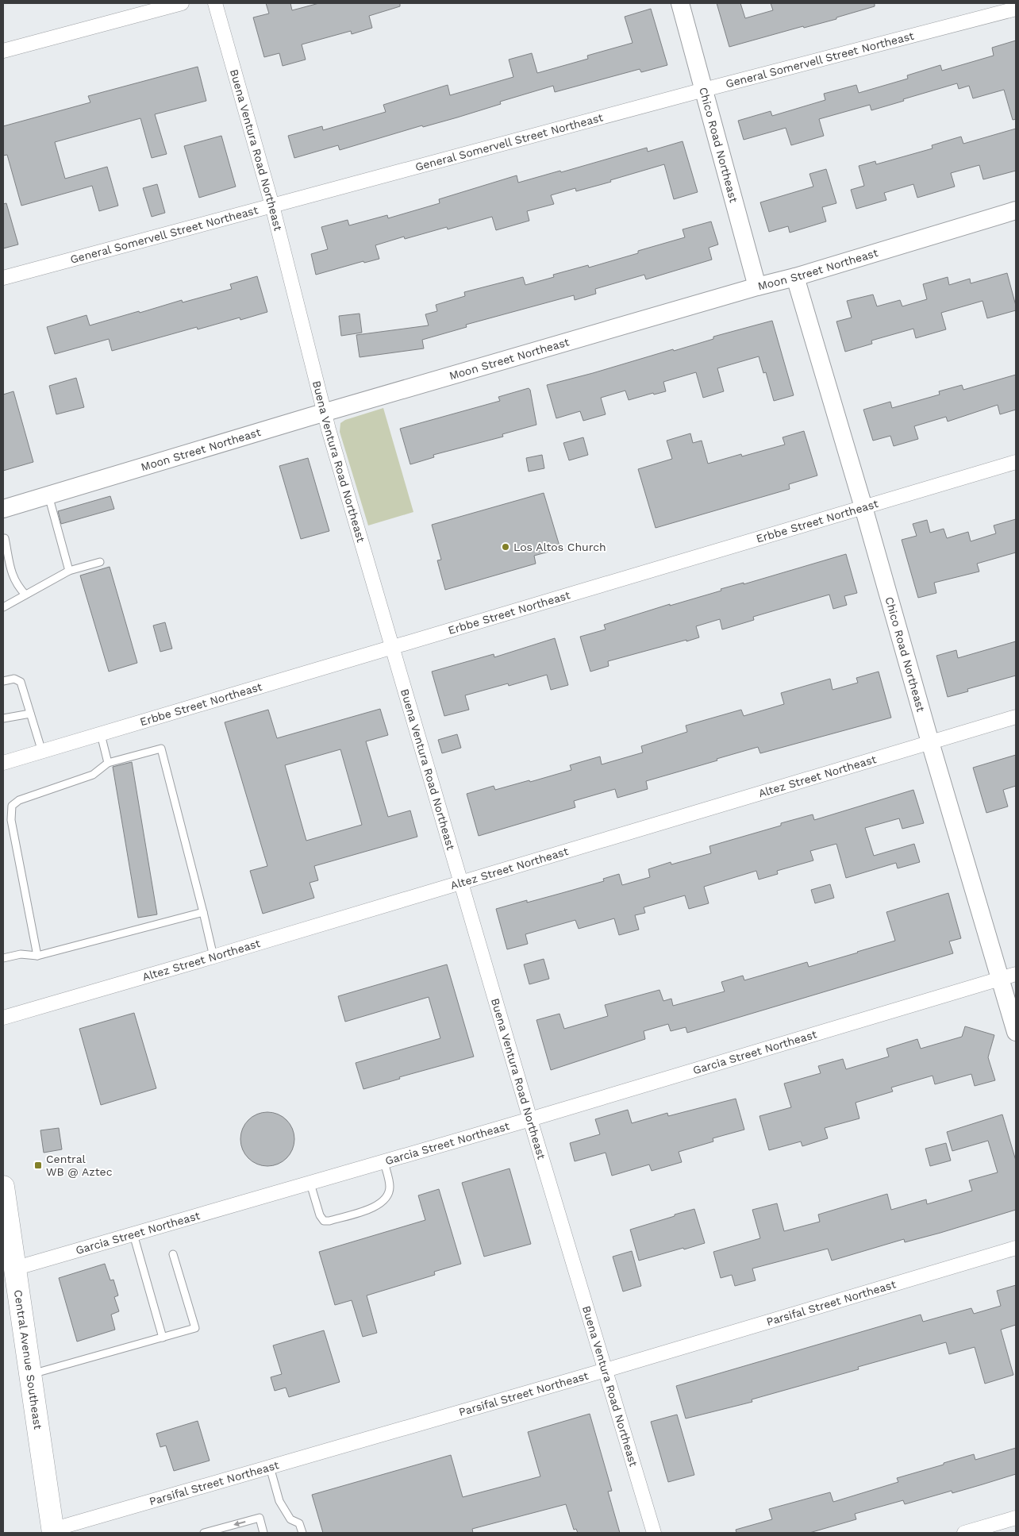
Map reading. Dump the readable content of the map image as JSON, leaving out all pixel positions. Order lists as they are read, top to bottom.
{
  "streets": {
    "main road": ["Central Avenue Southeast"],
    "street": [
      "General Somervell Street Northeast",
      "Chico Road Northeast",
      "Buena Ventura Road Northeast",
      "Moon Street Northeast",
      "Erbbe Street Northeast",
      "Altez Street Northeast",
      "Garcia Street Northeast",
      "Parsifal Street Northeast"
    ]
  },
  "crossings": [
    ["General Somervell Street Northeast", "Chico Road Northeast"],
    ["General Somervell Street Northeast", "Buena Ventura Road Northeast"],
    ["Chico Road Northeast", "Moon Street Northeast"],
    ["Chico Road Northeast", "Erbbe Street Northeast"],
    ["Chico Road Northeast", "Altez Street Northeast"],
    ["Chico Road Northeast", "Garcia Street Northeast"],
    ["Buena Ventura Road Northeast", "Moon Street Northeast"],
    ["Buena Ventura Road Northeast", "Erbbe Street Northeast"],
    ["Buena Ventura Road Northeast", "Altez Street Northeast"],
    ["Buena Ventura Road Northeast", "Garcia Street Northeast"],
    ["Buena Ventura Road Northeast", "Parsifal Street Northeast"],
    ["Garcia Street Northeast", "Central Avenue Southeast"],
    ["Parsifal Street Northeast", "Central Avenue Southeast"]
  ],
  "places": {
    "other": ["Los Altos Church"],
    "transit": ["Central WB @ Aztec"]
  }
}
